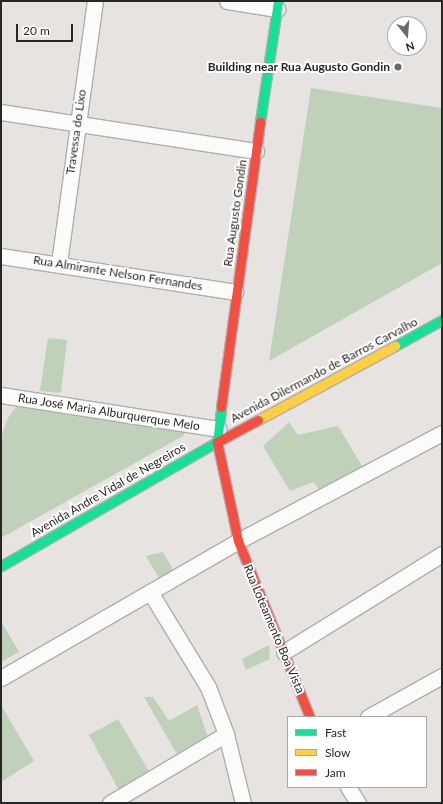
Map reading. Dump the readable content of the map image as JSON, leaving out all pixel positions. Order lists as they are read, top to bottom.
{
  "streets": {
    "street": [
      "Travessa do Lixo",
      "Rua Augusto Gondin",
      "Rua Almirante Nelson Fernandes",
      "Avenida Dilermando de Barros Carvalho",
      "Rua José Maria Alburquerque Melo",
      "Avenida Andre Vidal de Negreiros",
      "Rua Loteamento Boa Vista"
    ]
  },
  "crossings": [
    ["Travessa do Lixo", "Rua Almirante Nelson Fernandes"],
    ["Rua Augusto Gondin", "Rua Almirante Nelson Fernandes"],
    ["Rua Augusto Gondin", "Avenida Dilermando de Barros Carvalho"],
    ["Rua Augusto Gondin", "Rua José Maria Alburquerque Melo"],
    ["Rua Augusto Gondin", "Avenida Andre Vidal de Negreiros"],
    ["Rua Augusto Gondin", "Rua Loteamento Boa Vista"],
    ["Avenida Dilermando de Barros Carvalho", "Rua José Maria Alburquerque Melo"],
    ["Avenida Dilermando de Barros Carvalho", "Avenida Andre Vidal de Negreiros"],
    ["Avenida Dilermando de Barros Carvalho", "Rua Loteamento Boa Vista"],
    ["Rua José Maria Alburquerque Melo", "Avenida Andre Vidal de Negreiros"],
    ["Rua José Maria Alburquerque Melo", "Rua Loteamento Boa Vista"],
    ["Avenida Andre Vidal de Negreiros", "Rua Loteamento Boa Vista"]
  ],
  "places": ["Building near Rua Augusto Gondin"],
  "legend": ["Fast", "Slow", "Jam"],
  "scale_bar": "20 m",
  "north": "bottom"
}
